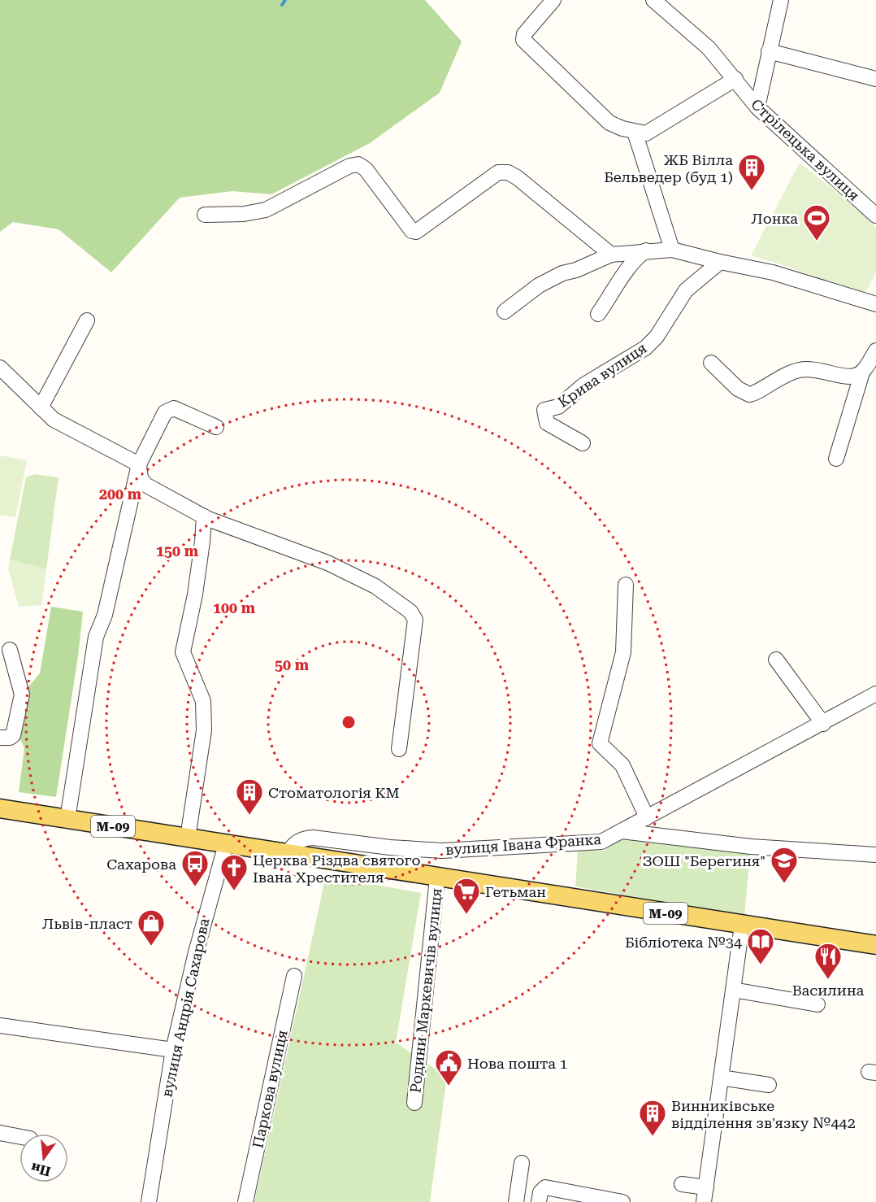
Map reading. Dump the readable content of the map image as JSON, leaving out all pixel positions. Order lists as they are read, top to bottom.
{
  "streets": {
    "main road": ["М-09"],
    "street": [
      "Стрілецька вулиця",
      "Крива вулиця",
      "вулиця Івана Франка",
      "Родини Маркевичів вулиця",
      "вулиця Андрія Сахарова",
      "Паркова вулиця"
    ]
  },
  "crossings": [
    ["М-09", "вулиця Івана Франка"],
    ["М-09", "Родини Маркевичів вулиця"],
    ["М-09", "вулиця Андрія Сахарова"]
  ],
  "places": {
    "building": ["ЖБ Вілла Бельведер (буд 1)", "Стоматологія KM", "Винниківське відділення зв'язку №442"],
    "sports": ["Лонка"],
    "school or university": ["ЗОШ \"Берегиня\""],
    "bus stop": ["Сахарова"],
    "church": ["Церква Різдва святого Івана Хрестителя"],
    "supermarket": ["Гетьман"],
    "shop": ["Львів-пласт"],
    "library": ["Бібліотека №34"],
    "restaurant": ["Василина"],
    "public building": ["Нова пошта 1"]
  },
  "north": "bottom",
  "rings": [
    "200 m",
    "150 m",
    "100 m",
    "50 m"
  ]
}
